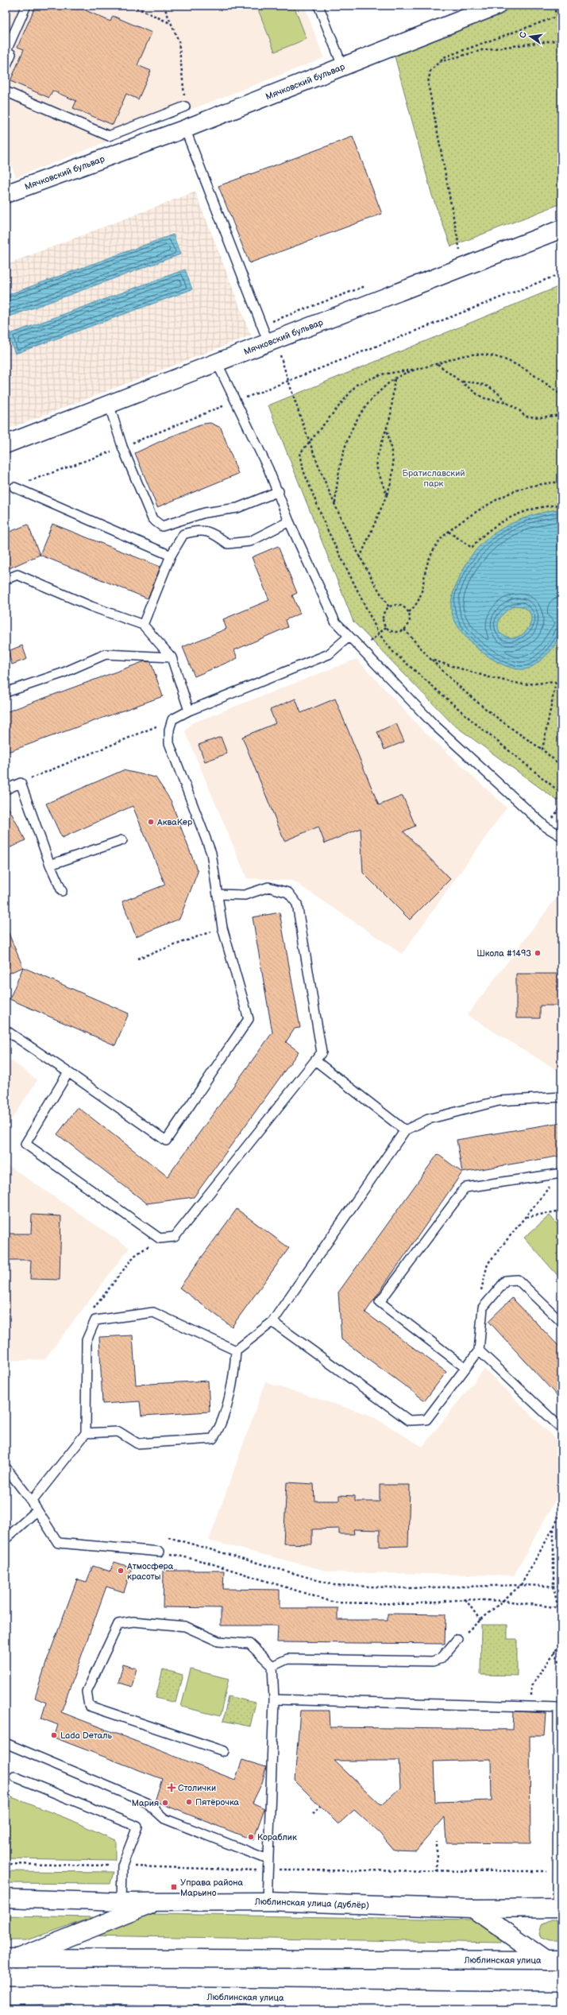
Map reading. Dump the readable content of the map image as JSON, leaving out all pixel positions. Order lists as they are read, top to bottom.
{
  "streets": {
    "street": ["Мячковский бульвар", "Люблинская улица (дублёр)", "Люблинская улица"]
  },
  "parks": ["Братиславский парк"],
  "places": {
    "other": [
      "АкваКер",
      "Школа #1493",
      "Атмосфера красоты",
      "Lada Dеталь",
      "Пятёрочка",
      "Мария",
      "Кораблик"
    ],
    "health": ["Столички"],
    "transit": ["Управа района Марьино"]
  },
  "north": "left"
}
